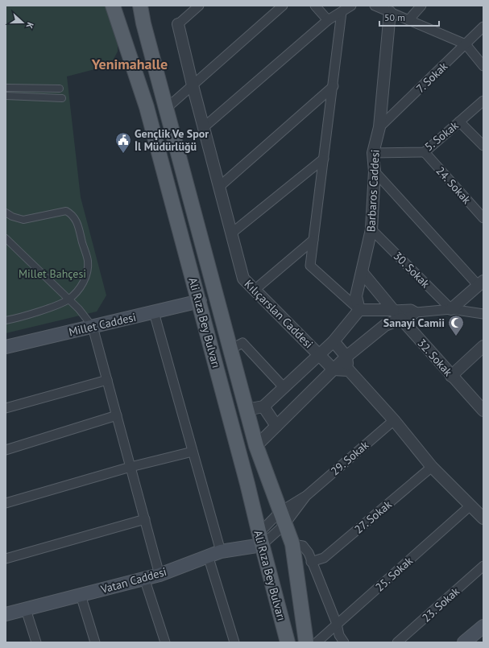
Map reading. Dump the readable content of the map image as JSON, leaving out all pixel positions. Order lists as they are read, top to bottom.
{
  "streets": {
    "main road": ["Ali Rıza Bey Bulvarı", "Millet Caddesi", "Vatan Caddesi"],
    "street": [
      "7. Sokak",
      "5. Sokak",
      "24. Sokak",
      "Barbaros Caddesi",
      "30. Sokak",
      "Kılıçarslan Caddesi",
      "32. Sokak",
      "29. Sokak",
      "27. Sokak",
      "25. Sokak",
      "23. Sokak"
    ]
  },
  "crossings": [
    ["7. Sokak", "Barbaros Caddesi"],
    ["5. Sokak", "24. Sokak"],
    ["5. Sokak", "Barbaros Caddesi"],
    ["Barbaros Caddesi", "30. Sokak"],
    ["Barbaros Caddesi", "32. Sokak"],
    ["Ali Rıza Bey Bulvarı", "Millet Caddesi"],
    ["Ali Rıza Bey Bulvarı", "Vatan Caddesi"]
  ],
  "districts": ["Yenimahalle"],
  "parks": ["Millet Bahçesi"],
  "places": {
    "public building": ["Gençlik Ve Spor İl Müdürlüğü"],
    "mosque": ["Sanayi Camii"]
  },
  "scale_bar": "50 m",
  "north": "right"
}
